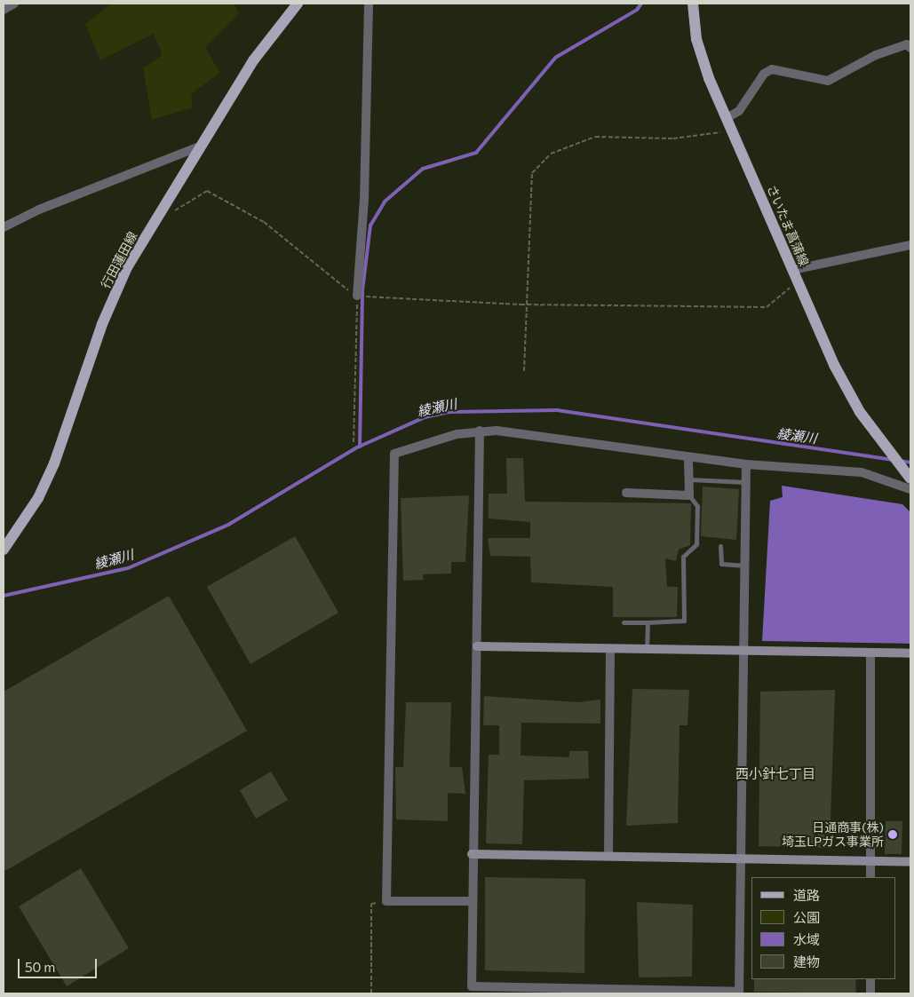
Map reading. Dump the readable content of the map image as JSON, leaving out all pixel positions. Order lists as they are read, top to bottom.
{
  "streets": {
    "main road": ["さいたま菖蒲線", "行田蓮田線"]
  },
  "districts": ["西小針七丁目"],
  "water": ["綾瀬川"],
  "places": ["日通商事(株) 埼玉LPガス事業所"],
  "legend": [
    "道路",
    "公園",
    "水域",
    "建物"
  ],
  "scale_bar": "50 m"
}
